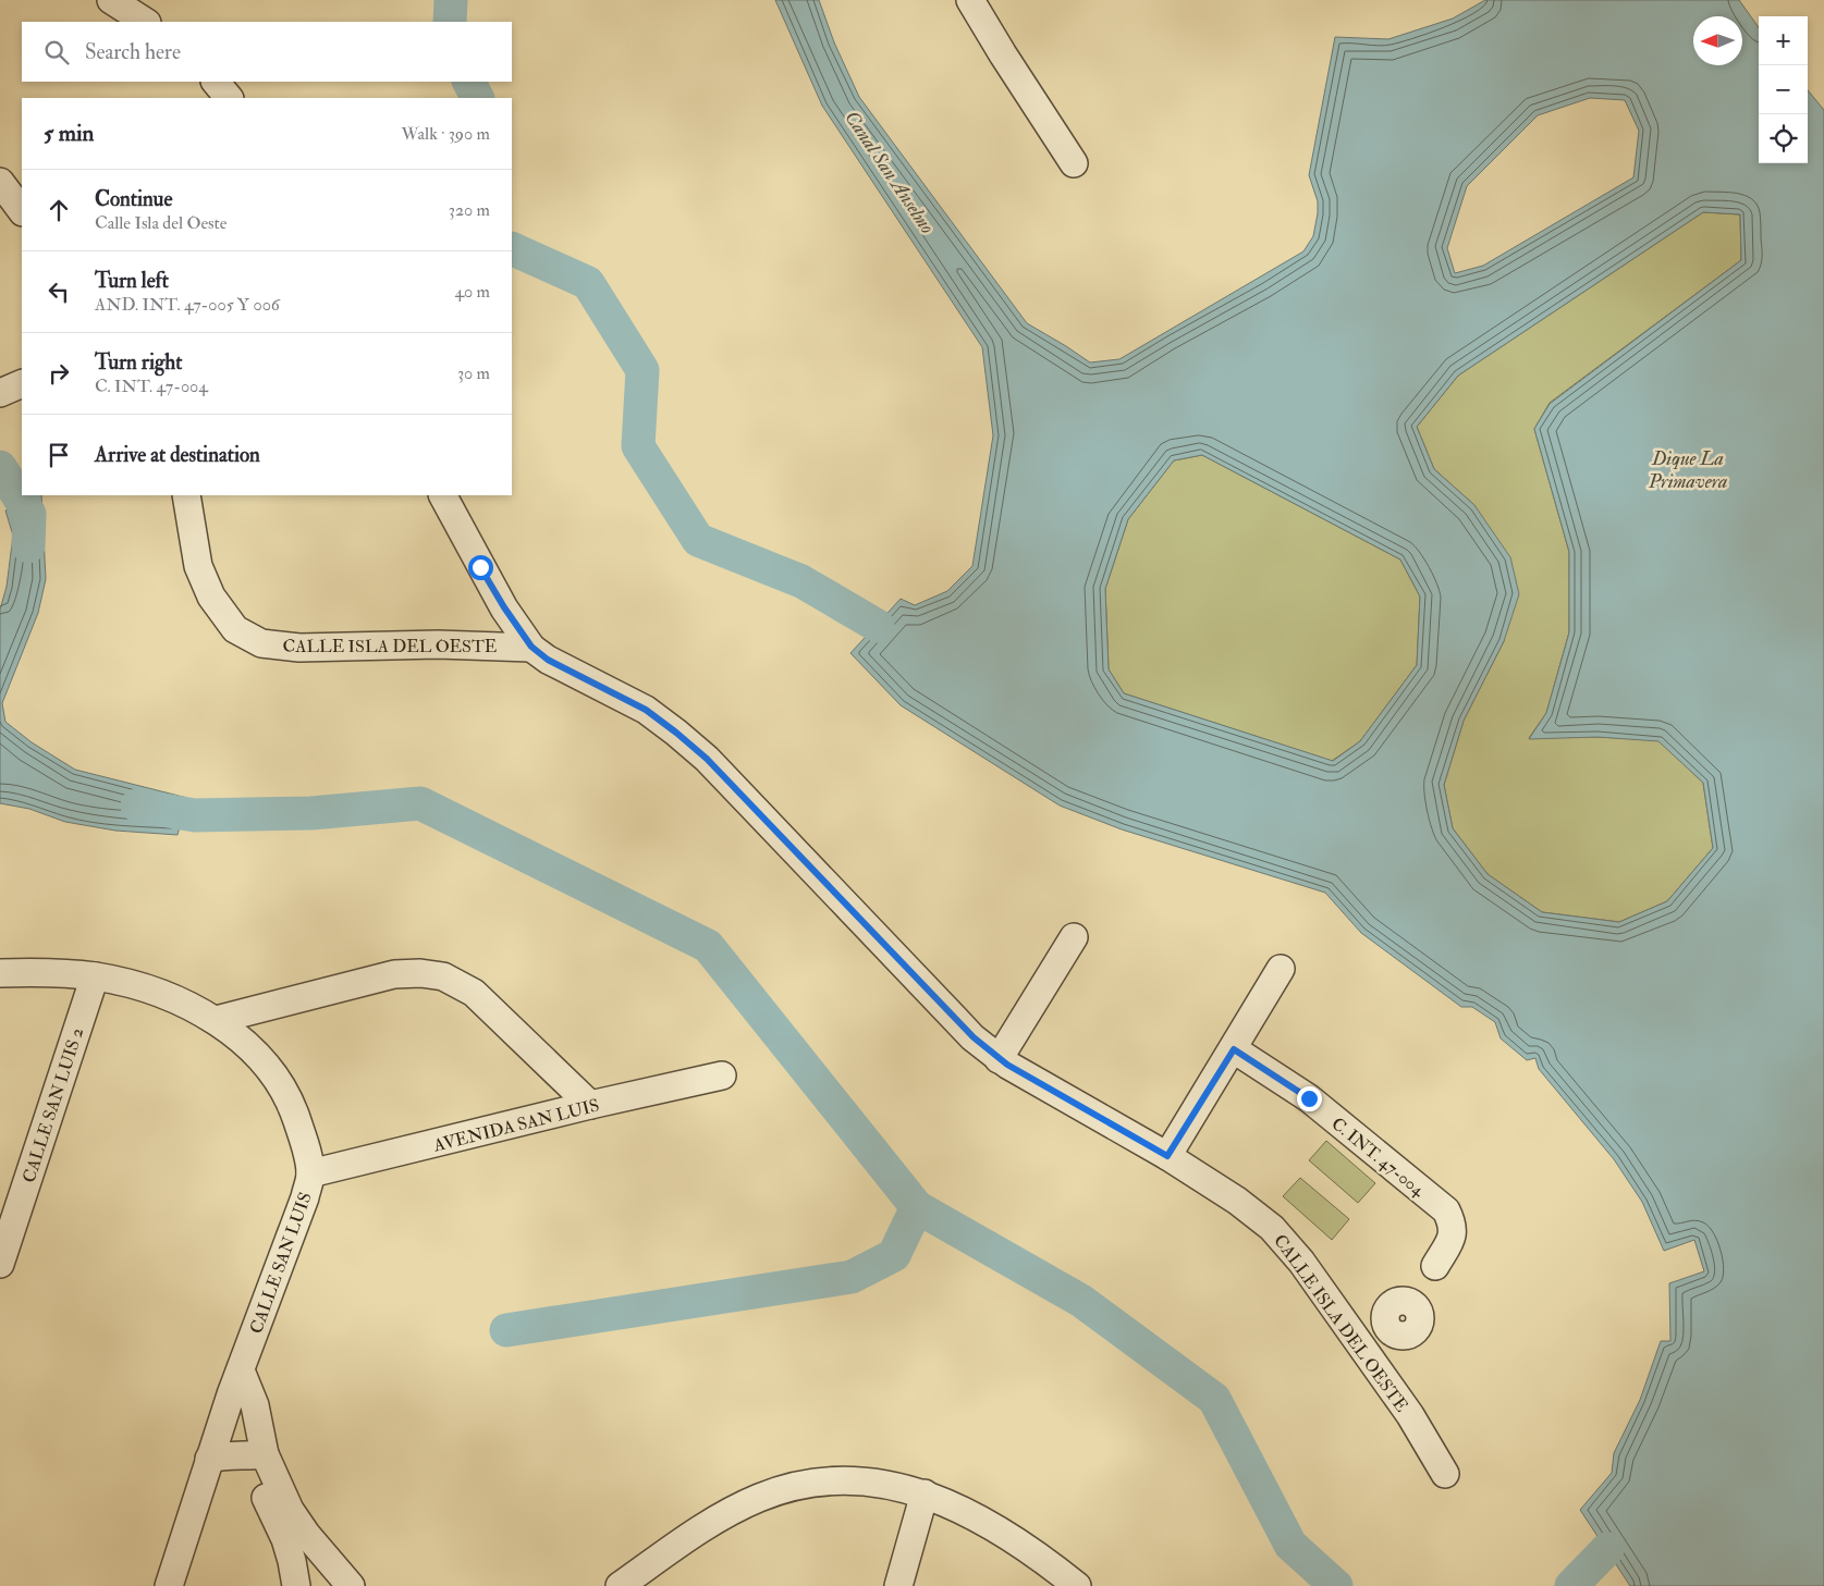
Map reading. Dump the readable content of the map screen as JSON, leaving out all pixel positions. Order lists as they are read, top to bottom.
{
  "streets": {
    "street": [
      "CALLE ISLA DEL OESTE",
      "CALLE SAN LUIS 2",
      "AVENIDA SAN LUIS",
      "C. INT. 47-004",
      "CALLE SAN LUIS"
    ]
  },
  "crossings": [
    ["CALLE SAN LUIS 2", "CALLE SAN LUIS"],
    ["AVENIDA SAN LUIS", "CALLE SAN LUIS"]
  ],
  "water": ["Canal San Anselmo", "Dique La Primavera"],
  "north": "left",
  "page": {
    "map_buttons": ["+", "−"],
    "search": "Search here",
    "heading": ["5 min", "Walk · 390 m"],
    "list": [
      ["Continue", "Calle Isla del Oeste", "320 m"],
      ["Turn left", "AND. INT. 47-005 Y 006", "40 m"],
      ["Turn right", "C. INT. 47-004", "30 m"],
      "Arrive at destination"
    ]
  }
}
